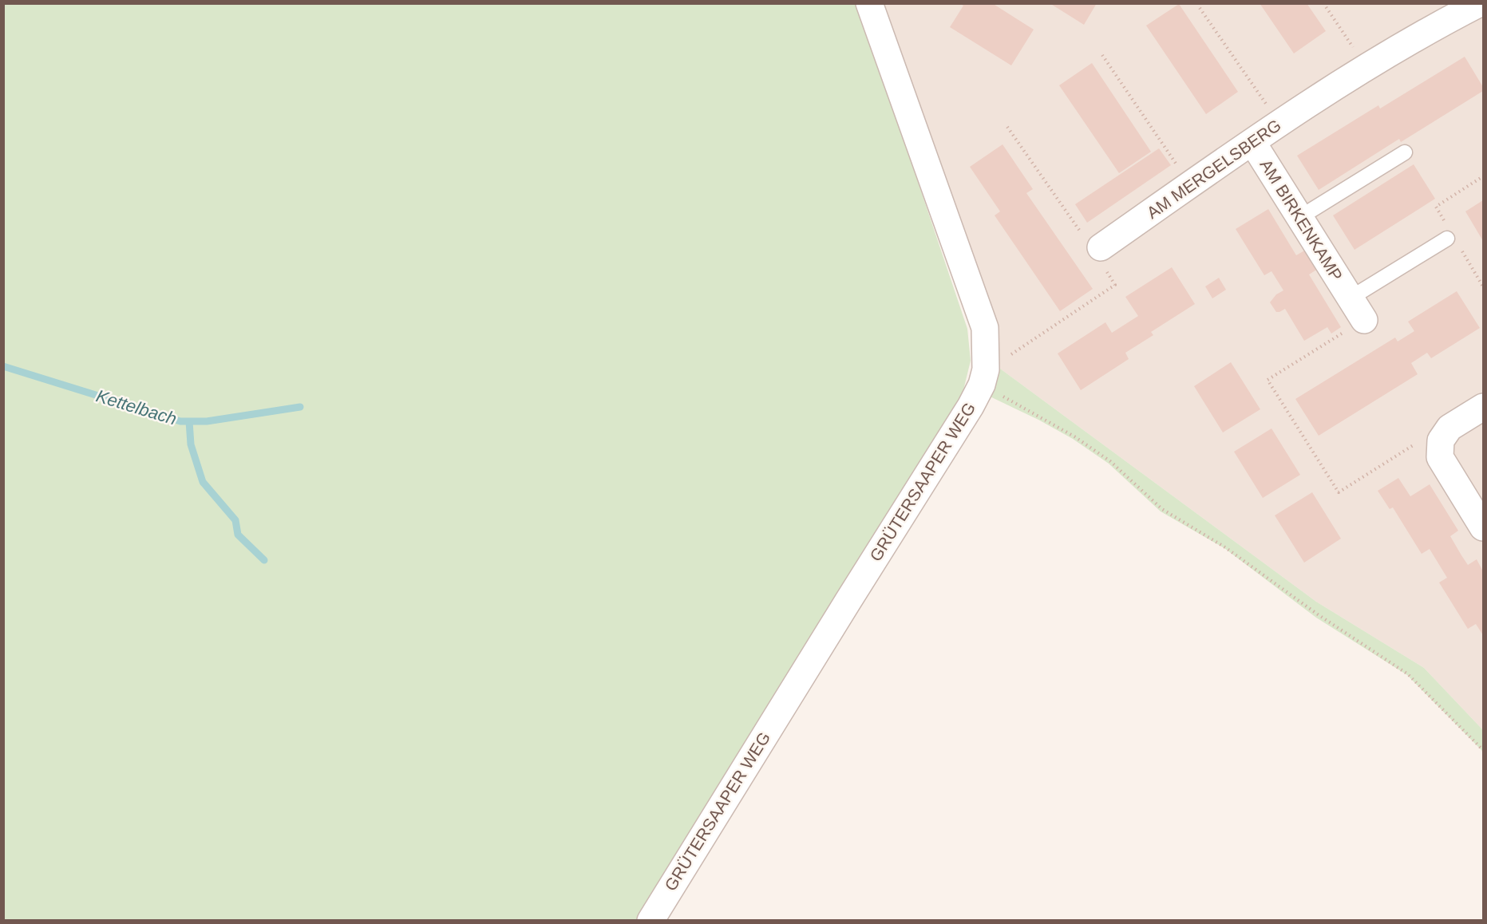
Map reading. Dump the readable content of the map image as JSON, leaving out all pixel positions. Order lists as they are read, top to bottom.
{
  "streets": {
    "street": ["AM MERGELSBERG", "AM BIRKENKAMP", "GRÜTERSAAPER WEG"]
  },
  "crossings": [
    ["AM MERGELSBERG", "AM BIRKENKAMP"]
  ],
  "water": ["Kettelbach"]
}
